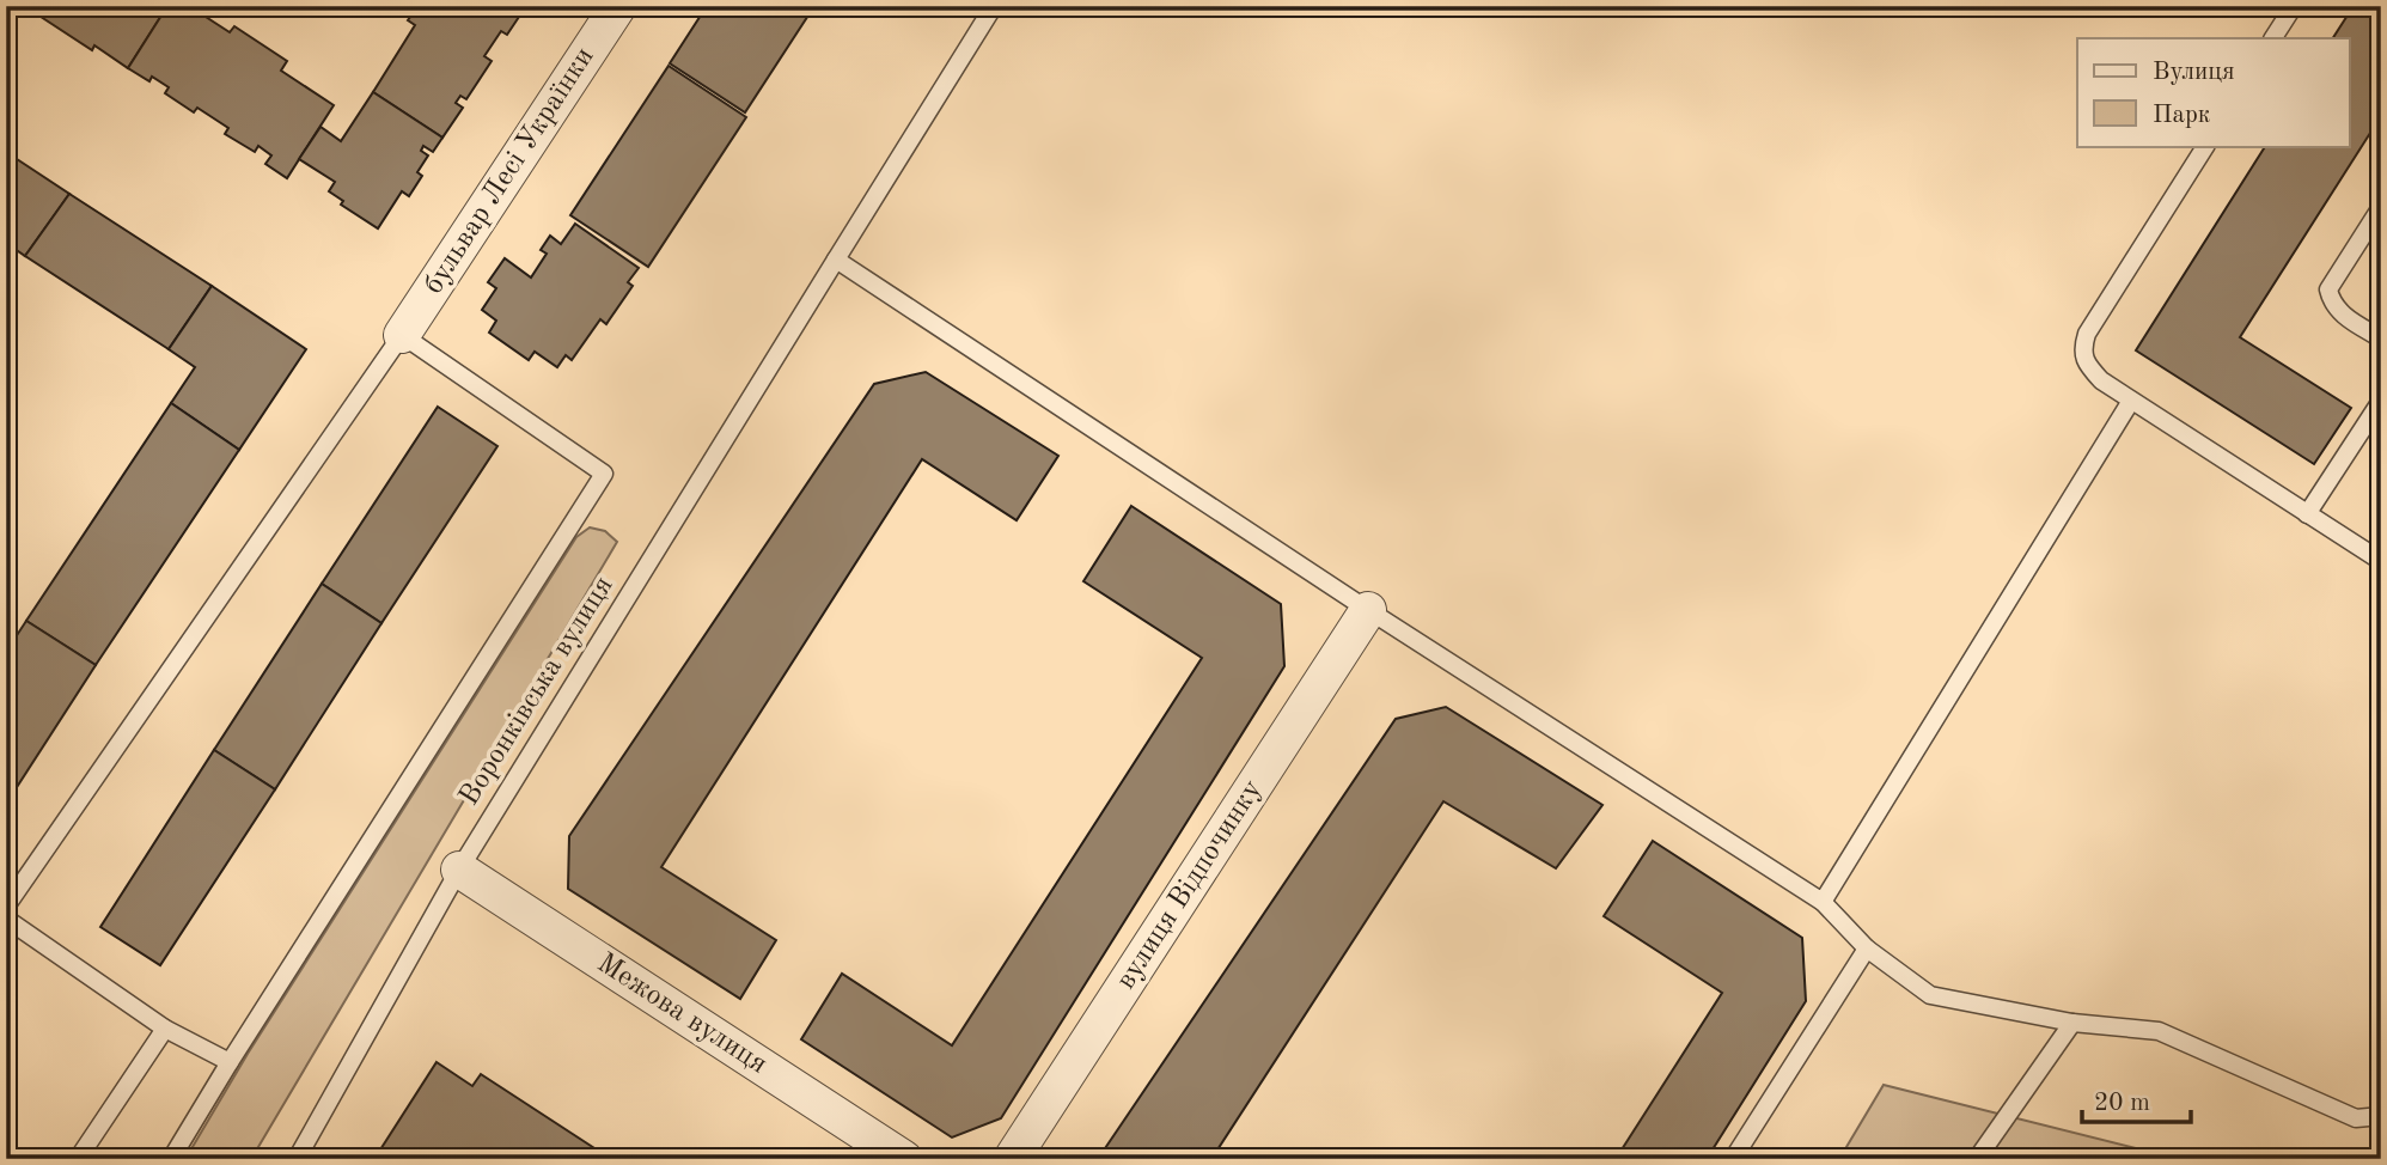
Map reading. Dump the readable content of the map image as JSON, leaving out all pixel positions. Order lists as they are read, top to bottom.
{
  "streets": {
    "street": ["бульвар Лесі Українки", "вулиця Відпочинку", "Межова вулиця"],
    "lane": ["Воронківська вулиця"]
  },
  "crossings": [
    ["Воронківська вулиця", "Межова вулиця"]
  ],
  "legend": ["Вулиця", "Парк"],
  "scale_bar": "20 m"
}
